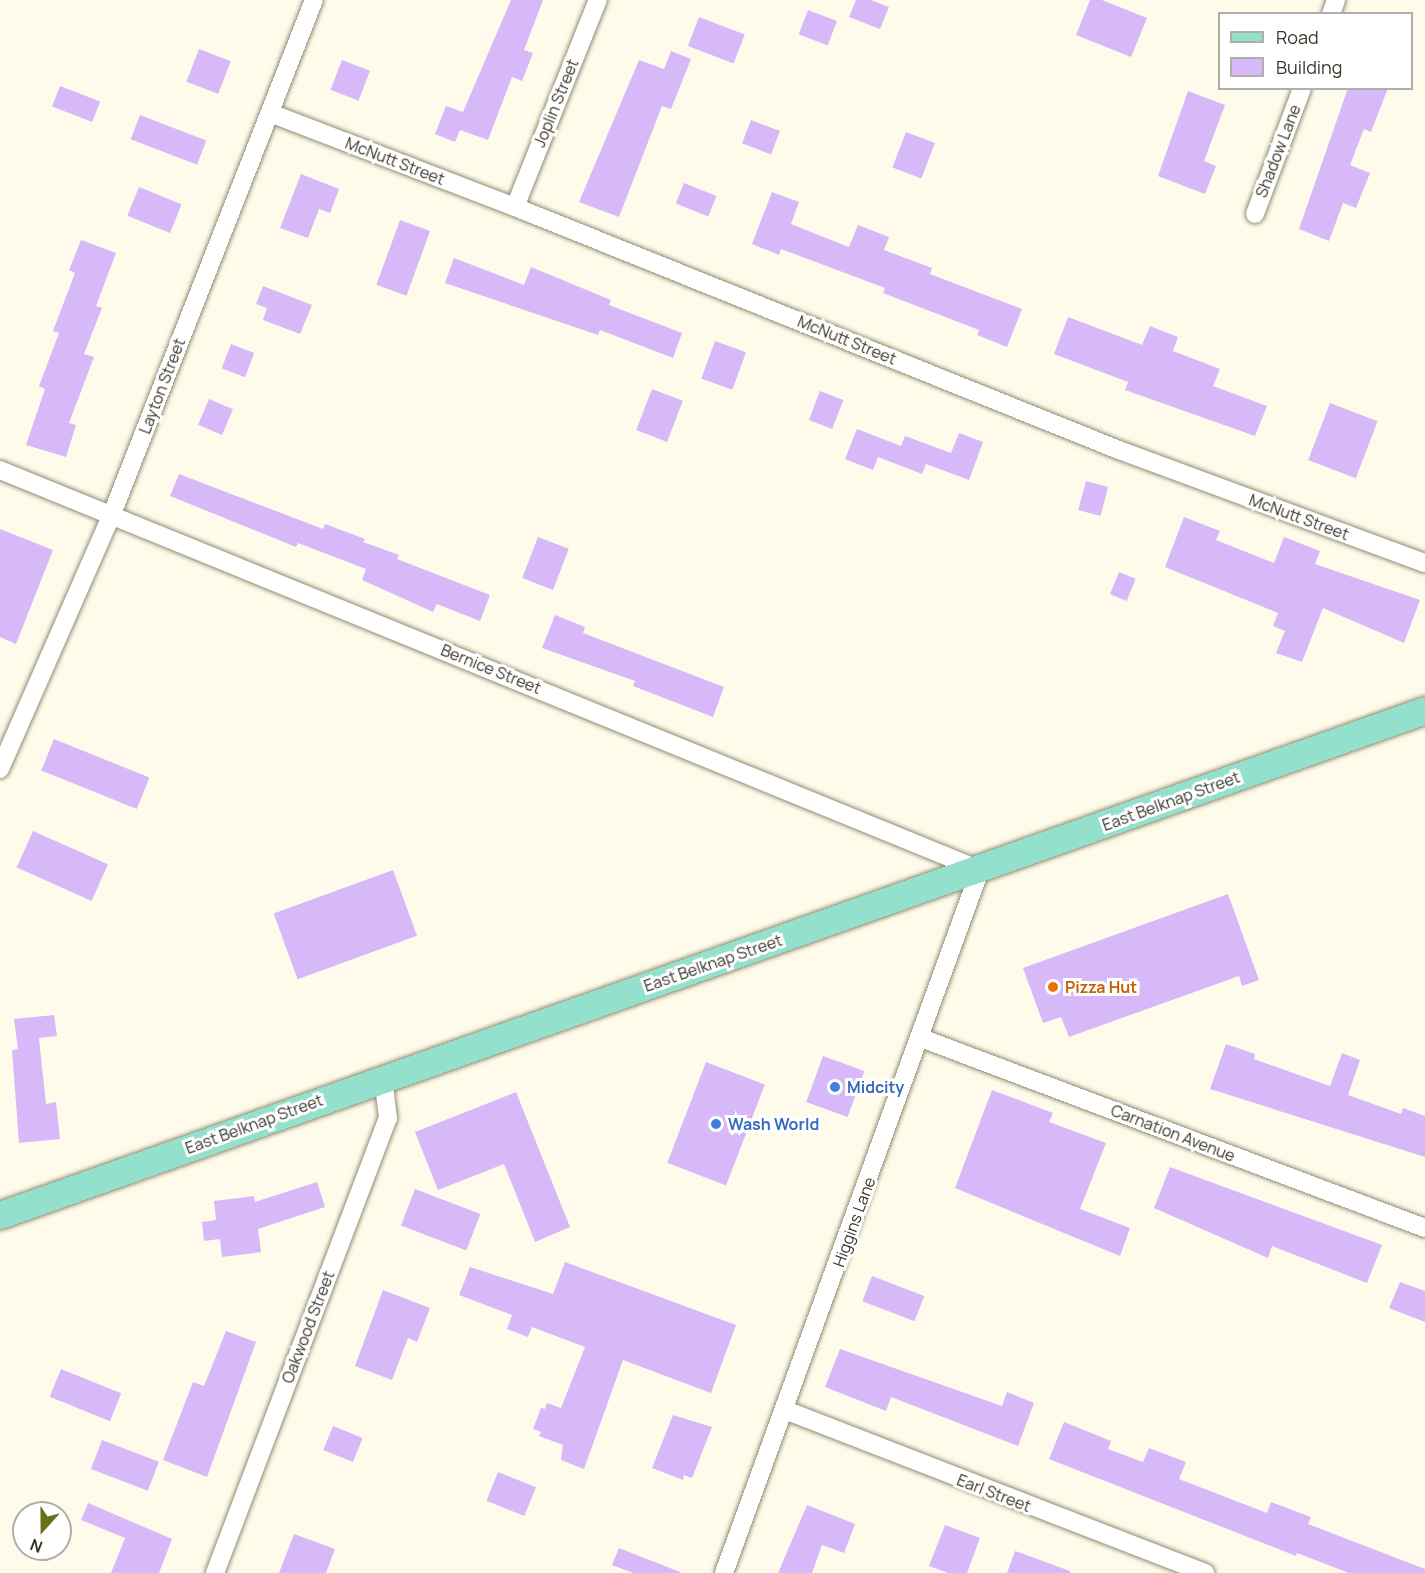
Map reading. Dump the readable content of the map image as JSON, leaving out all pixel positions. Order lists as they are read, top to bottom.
{
  "streets": {
    "main road": ["East Belknap Street"],
    "street": [
      "Joplin Street",
      "Shadow Lane",
      "McNutt Street",
      "Layton Street",
      "Bernice Street",
      "Carnation Avenue",
      "Higgins Lane",
      "Oakwood Street",
      "Earl Street"
    ]
  },
  "crossings": [
    ["Joplin Street", "McNutt Street"],
    ["McNutt Street", "Layton Street"],
    ["Layton Street", "Bernice Street"],
    ["Bernice Street", "East Belknap Street"],
    ["Bernice Street", "Higgins Lane"],
    ["East Belknap Street", "Higgins Lane"],
    ["East Belknap Street", "Oakwood Street"],
    ["Carnation Avenue", "Higgins Lane"],
    ["Higgins Lane", "Earl Street"]
  ],
  "places": ["Pizza Hut", "Midcity", "Wash World"],
  "legend": ["Road", "Building"],
  "north": "bottom"
}
